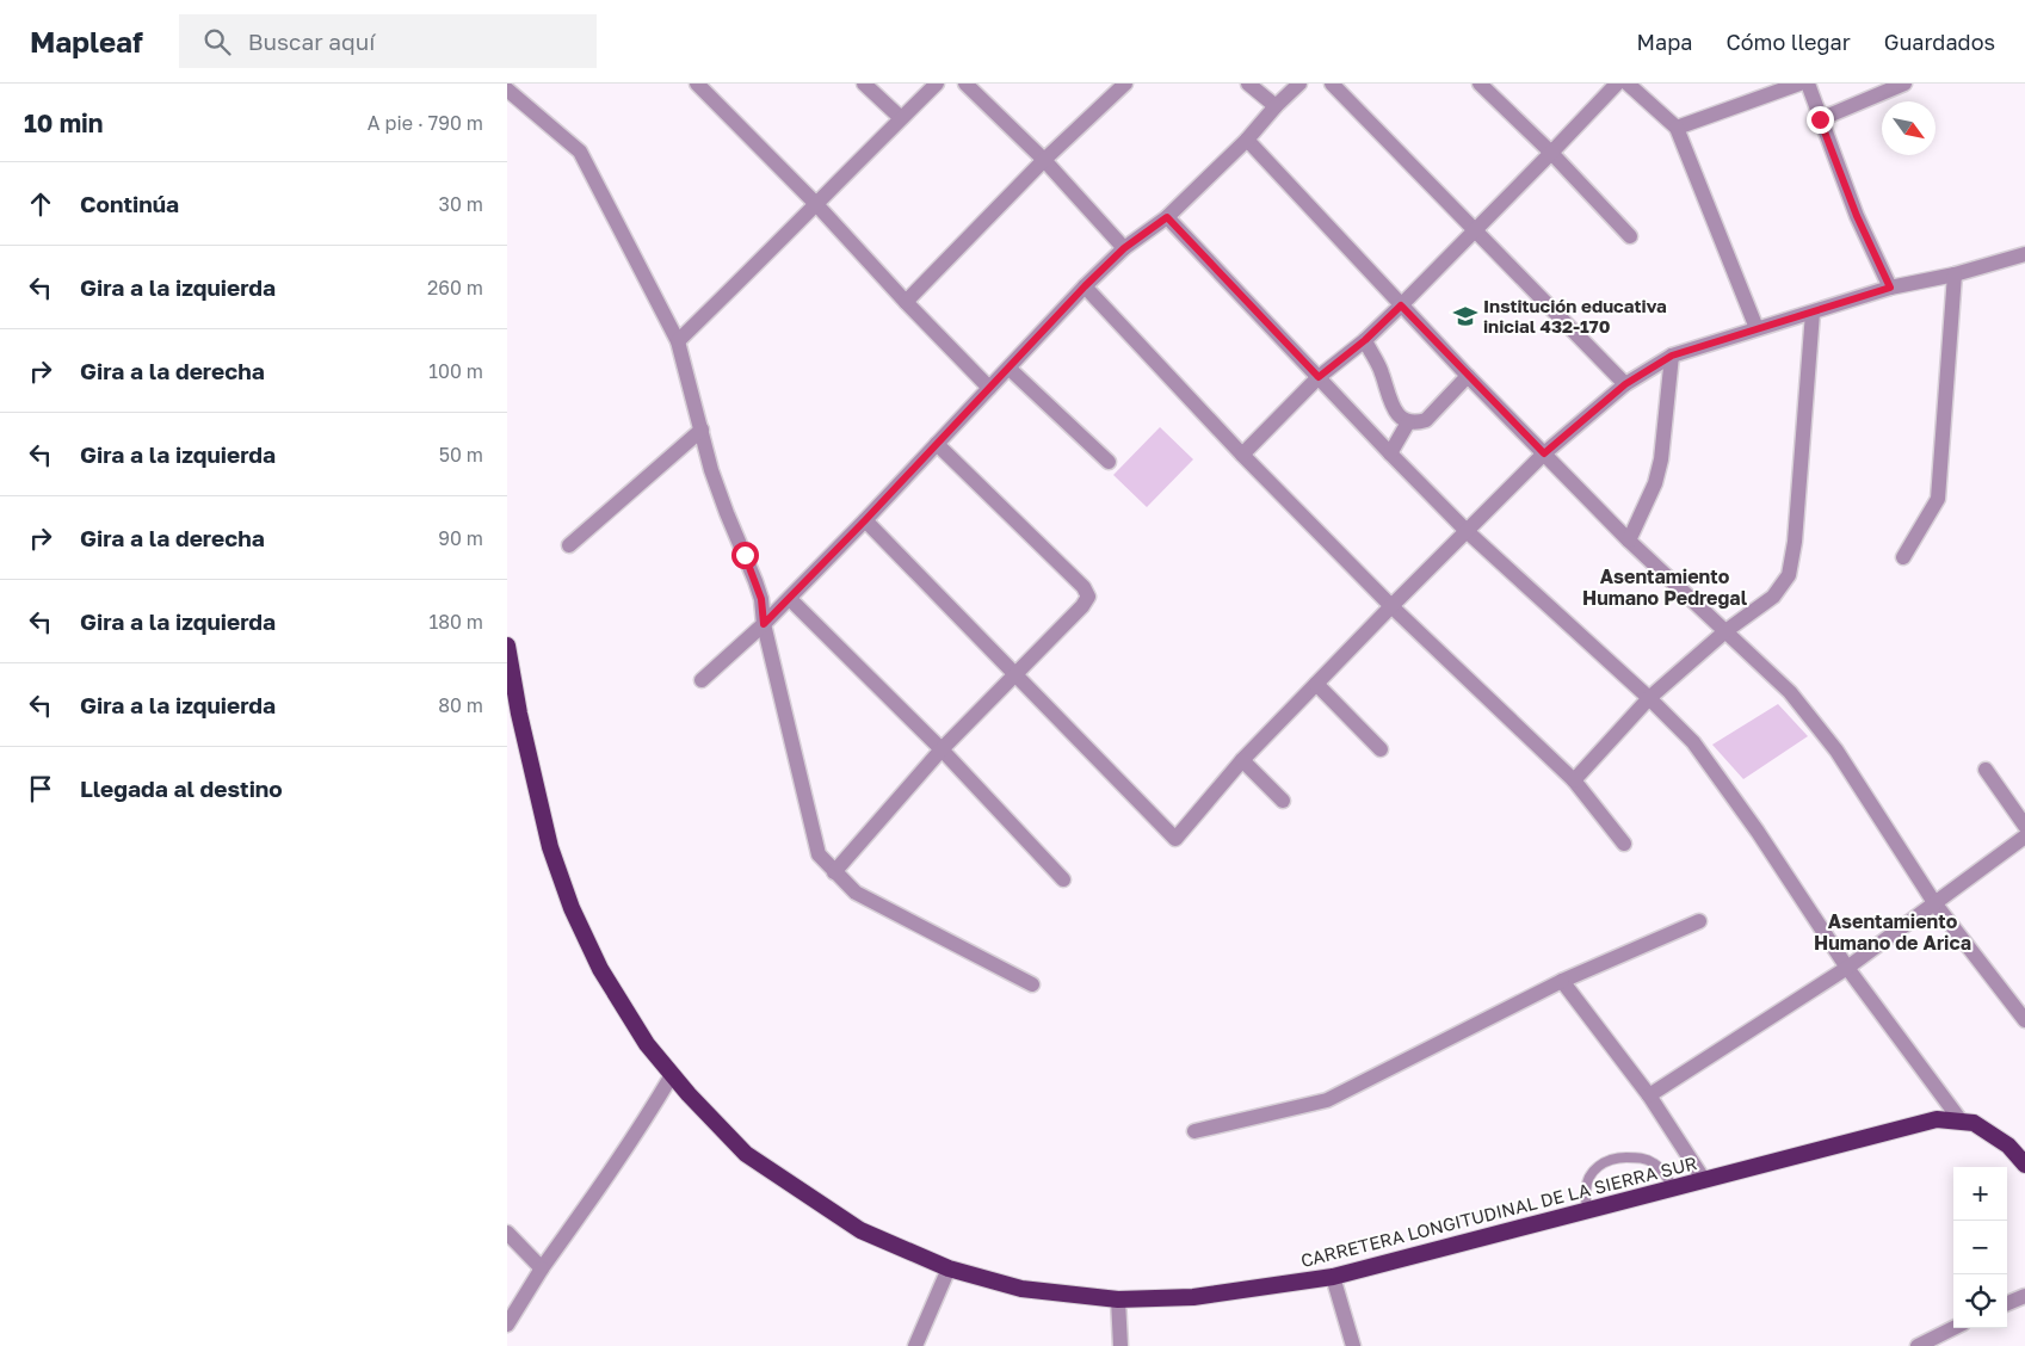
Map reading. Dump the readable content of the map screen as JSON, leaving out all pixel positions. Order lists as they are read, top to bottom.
{
  "streets": {
    "highway": ["CARRETERA LONGITUDINAL DE LA SIERRA SUR"]
  },
  "districts": ["Asentamiento Humano Pedregal", "Asentamiento Humano de Arica"],
  "places": {
    "school or university": ["Institución educativa inicial 432-170"]
  },
  "north": "bottom right",
  "page": {
    "header": "Mapleaf",
    "search": "Buscar aquí",
    "nav": ["Mapa", "Cómo llegar", "Guardados"],
    "heading": ["10 min", "A pie · 790 m"],
    "list": [
      ["Continúa", "30 m"],
      ["Gira a la izquierda", "260 m"],
      ["Gira a la derecha", "100 m"],
      ["Gira a la izquierda", "50 m"],
      ["Gira a la derecha", "90 m"],
      ["Gira a la izquierda", "180 m"],
      ["Gira a la izquierda", "80 m"],
      "Llegada al destino"
    ],
    "map_buttons": ["+", "−"]
  }
}
